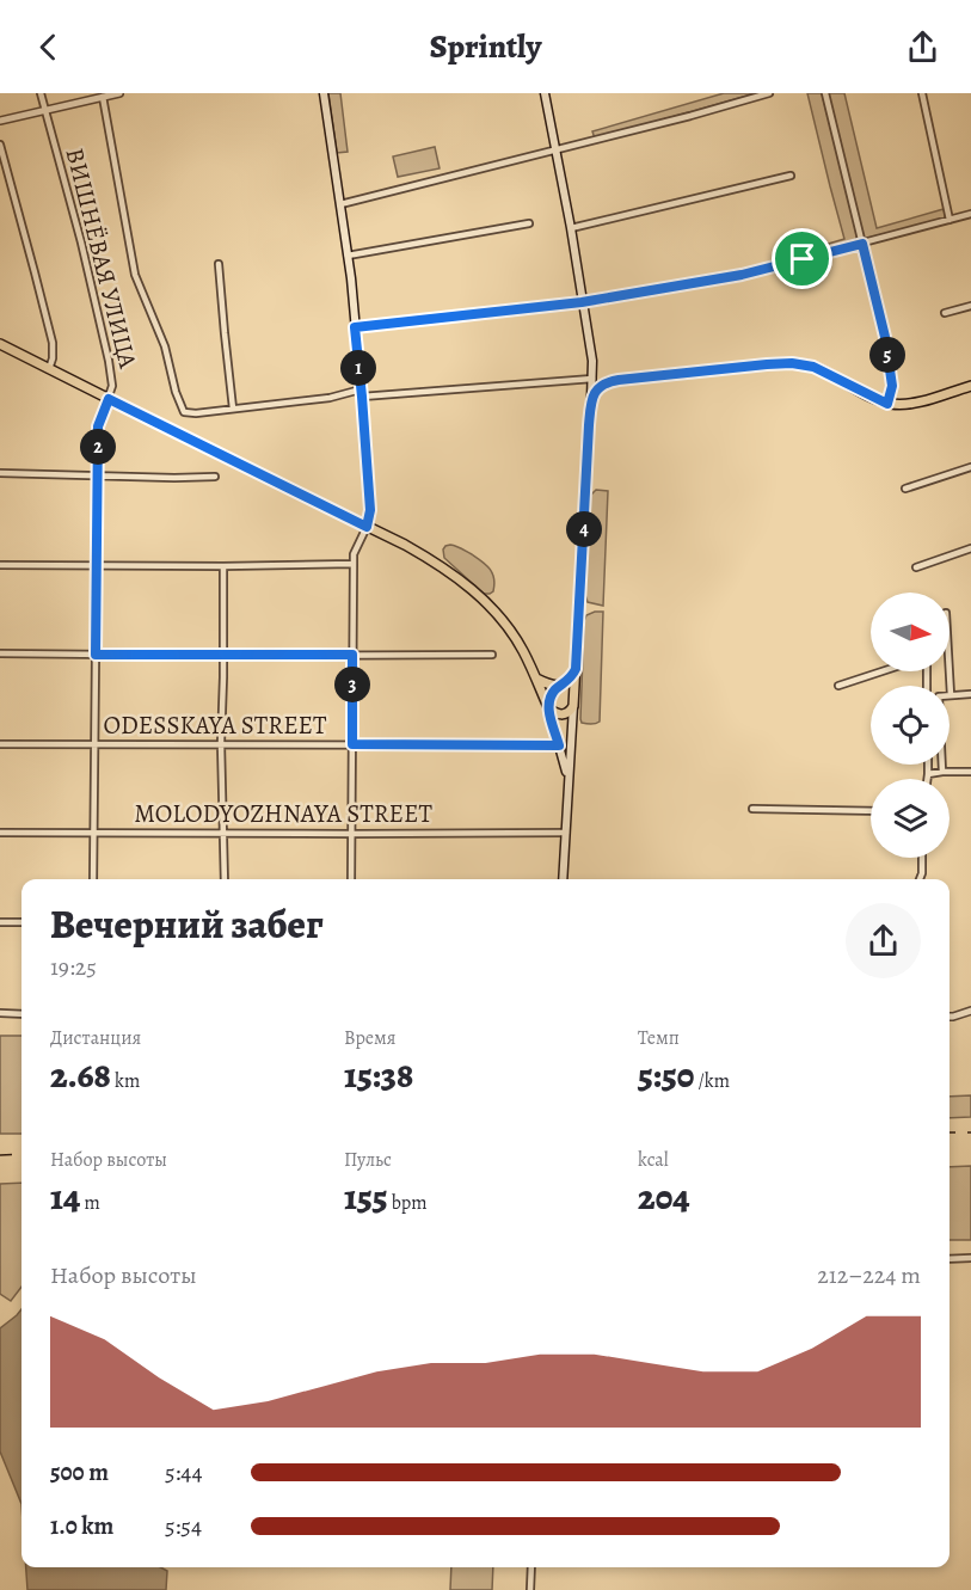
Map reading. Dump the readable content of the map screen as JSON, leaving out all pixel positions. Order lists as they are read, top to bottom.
{
  "streets": {
    "street": ["ВИШНЁВАЯ УЛИЦА", "ODESSKAYA STREET", "MOLODYOZHNAYA STREET"]
  },
  "crossings": [
    ["ВИШНЁВАЯ УЛИЦА", "ODESSKAYA STREET"],
    ["ВИШНЁВАЯ УЛИЦА", "MOLODYOZHNAYA STREET"]
  ],
  "north": "right",
  "page": {
    "header": "Sprintly",
    "pins": [
      "5",
      "1",
      "2",
      "4",
      "3"
    ],
    "heading": ["Вечерний забег", "19:25"],
    "stats": [
      ["Дистанция", "2.68 km"],
      ["Время", "15:38"],
      ["Темп", "5:50 /km"],
      ["Набор высоты", "14 m"],
      ["Пульс", "155 bpm"],
      ["kcal", "204"]
    ],
    "chart": ["Набор высоты", "212–224 m"],
    "list": [
      {
        "name": "500 m",
        "note": "5:44"
      },
      {
        "name": "1.0 km",
        "note": "5:54"
      }
    ]
  }
}
